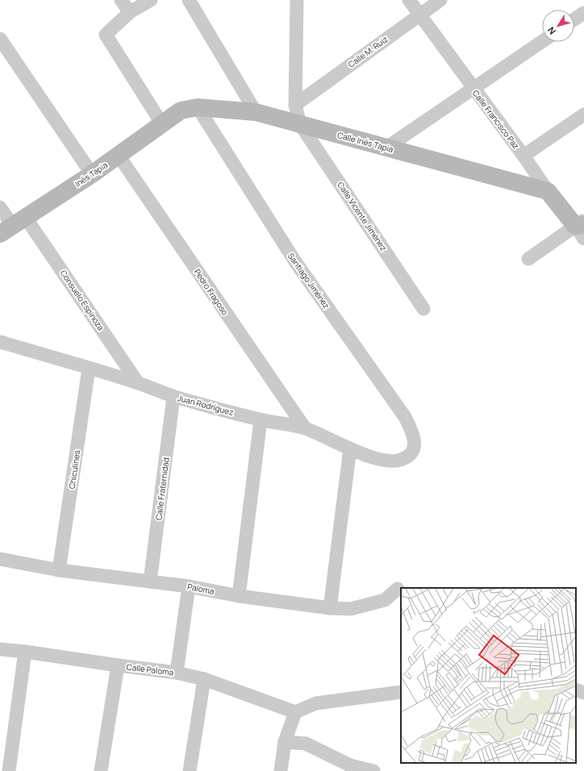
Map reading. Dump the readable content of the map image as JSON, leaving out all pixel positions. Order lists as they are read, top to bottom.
{
  "streets": {
    "main road": ["Calle Francisco Paz", "Calle Inés Tapia", "Inés Tapia"],
    "street": [
      "Calle M. Ruiz",
      "Calle Vicente Jiménez",
      "Santiago Jiménez",
      "Pedro Fragoso",
      "Consuelo Espinoza",
      "Juan Rodríguez",
      "Chiculines",
      "Calle Fraternidad",
      "Paloma",
      "Calle Paloma"
    ]
  },
  "crossings": [
    ["Calle M. Ruiz", "Calle Francisco Paz"],
    ["Calle M. Ruiz", "Calle Vicente Jiménez"],
    ["Calle Francisco Paz", "Calle Inés Tapia"],
    ["Calle Inés Tapia", "Inés Tapia"],
    ["Calle Inés Tapia", "Calle Vicente Jiménez"],
    ["Calle Inés Tapia", "Santiago Jiménez"],
    ["Inés Tapia", "Pedro Fragoso"],
    ["Inés Tapia", "Consuelo Espinoza"],
    ["Santiago Jiménez", "Juan Rodríguez"],
    ["Pedro Fragoso", "Juan Rodríguez"],
    ["Consuelo Espinoza", "Juan Rodríguez"],
    ["Juan Rodríguez", "Chiculines"],
    ["Juan Rodríguez", "Calle Fraternidad"],
    ["Chiculines", "Paloma"],
    ["Calle Fraternidad", "Paloma"]
  ],
  "north": "bottom left"
}
